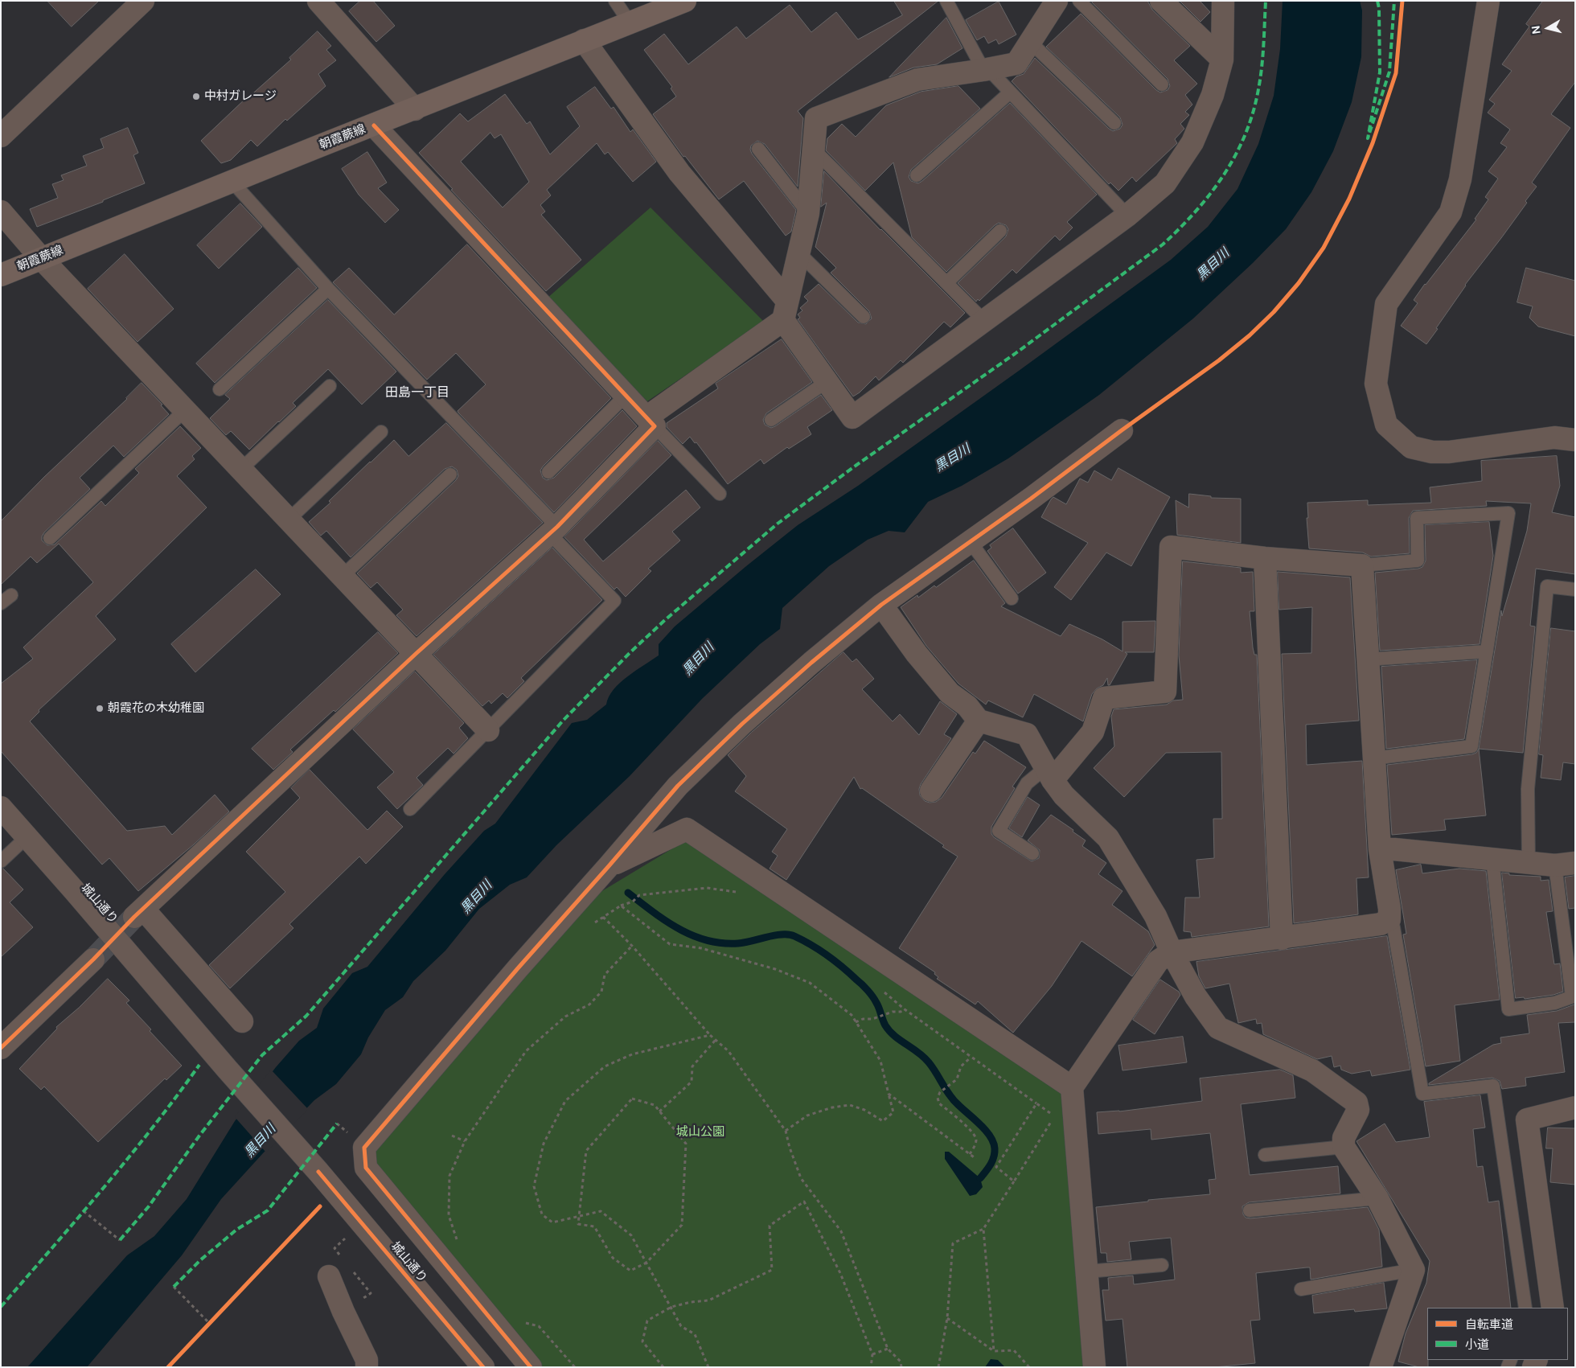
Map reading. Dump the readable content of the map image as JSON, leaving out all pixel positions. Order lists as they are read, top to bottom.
{
  "streets": {
    "main road": ["朝霞蕨線"],
    "street": ["城山通り"]
  },
  "districts": ["田島一丁目"],
  "water": ["黒目川"],
  "parks": ["城山公園"],
  "places": ["中村ガレージ", "朝霞花の木幼稚園"],
  "legend": ["自転車道", "小道"],
  "north": "left"
}
